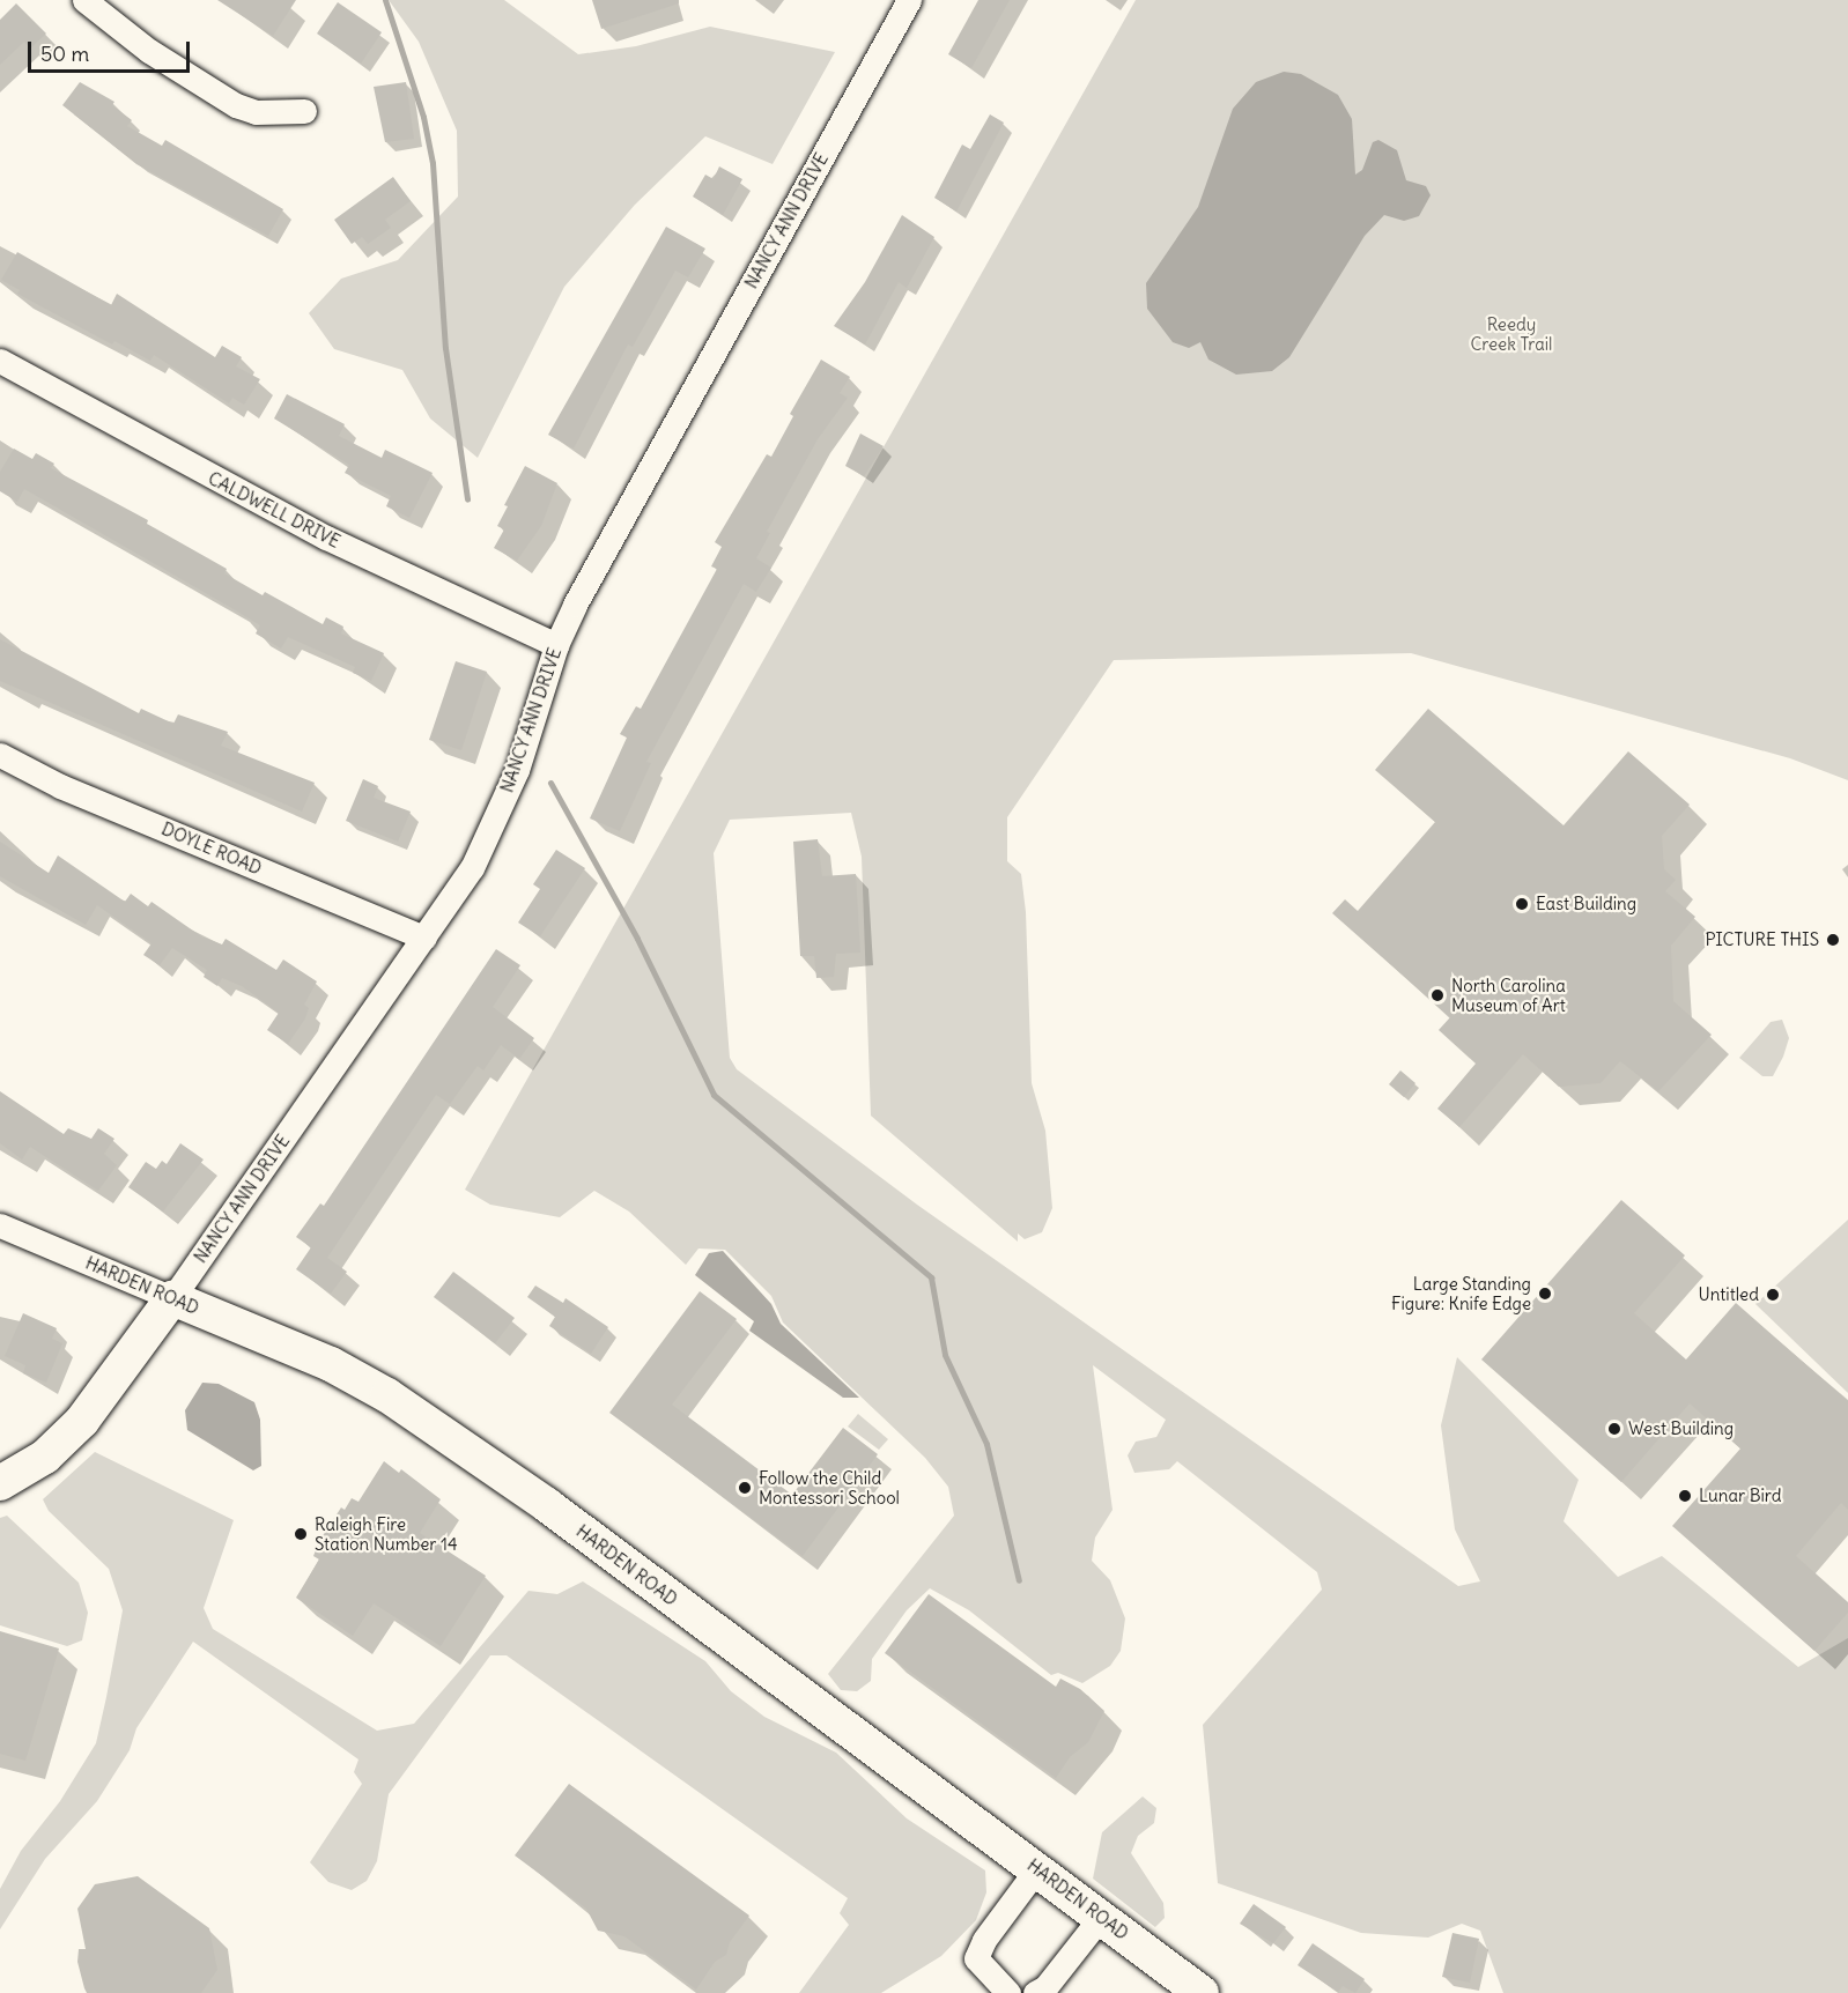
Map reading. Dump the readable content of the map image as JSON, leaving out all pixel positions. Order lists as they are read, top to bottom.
{
  "streets": {
    "street": [
      "NANCY ANN DRIVE",
      "CALDWELL DRIVE",
      "DOYLE ROAD",
      "HARDEN ROAD"
    ]
  },
  "crossings": [
    ["NANCY ANN DRIVE", "CALDWELL DRIVE"],
    ["NANCY ANN DRIVE", "DOYLE ROAD"],
    ["NANCY ANN DRIVE", "HARDEN ROAD"]
  ],
  "parks": ["Reedy Creek Trail"],
  "places": [
    "East Building",
    "PICTURE THIS",
    "North Carolina Museum of Art",
    "Large Standing Figure: Knife Edge",
    "Untitled",
    "West Building",
    "Follow the Child Montessori School",
    "Lunar Bird",
    "Raleigh Fire Station Number 14"
  ],
  "scale_bar": "50 m"
}
